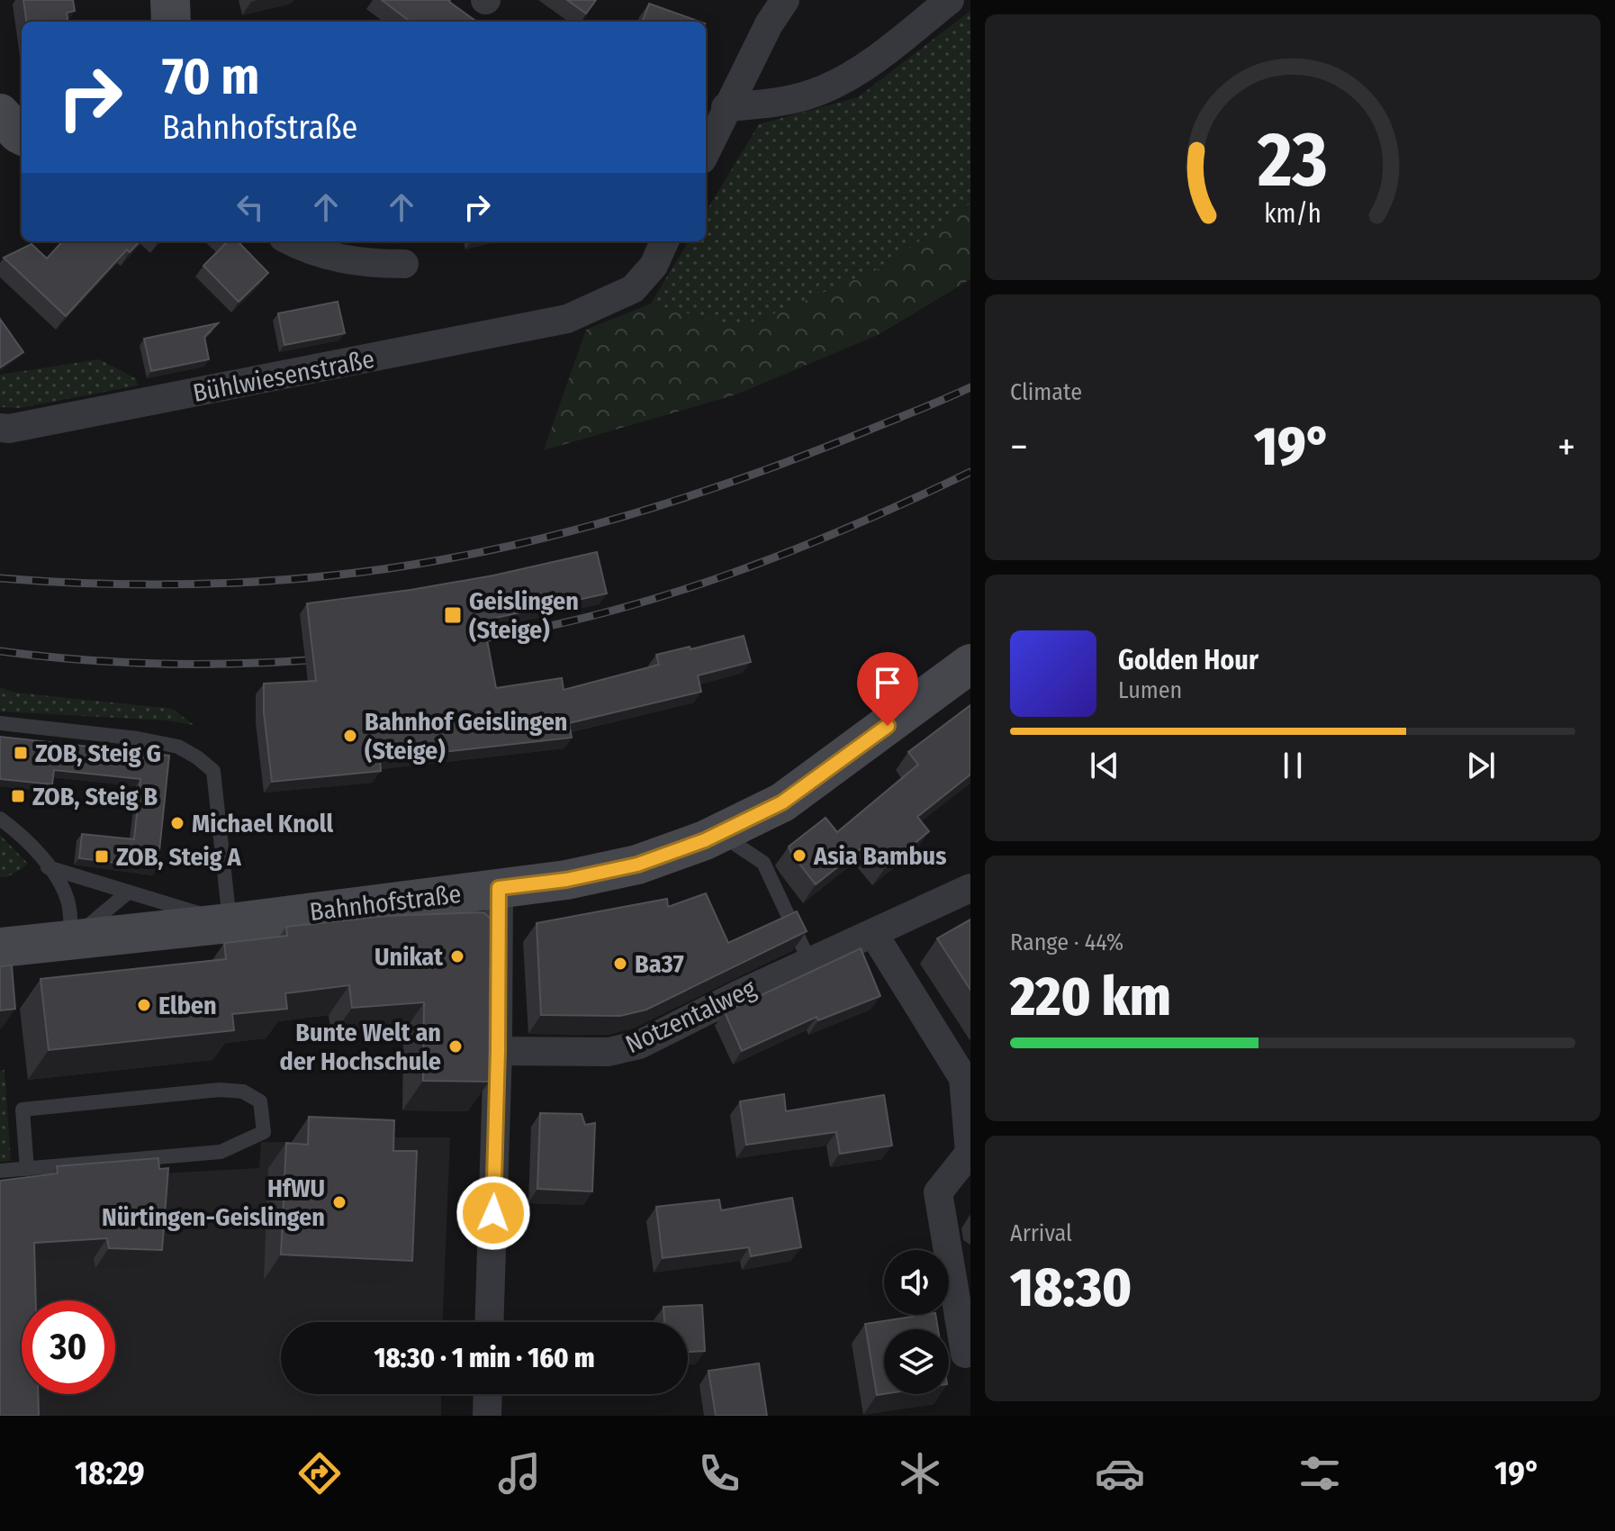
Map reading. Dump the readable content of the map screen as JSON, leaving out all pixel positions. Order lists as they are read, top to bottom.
{
  "streets": {
    "street": ["Bühlwiesenstraße", "Bahnhofstraße", "Notzentalweg"]
  },
  "places": {
    "transit": [
      "Geislingen (Steige)",
      "ZOB, Steig G",
      "ZOB, Steig B",
      "ZOB, Steig A"
    ],
    "other": [
      "Bahnhof Geislingen (Steige)",
      "Michael Knoll",
      "Asia Bambus",
      "Unikat",
      "Ba37",
      "Elben",
      "Bunte Welt an der Hochschule",
      "HfWU Nürtingen-Geislingen"
    ]
  },
  "page": {
    "turn": ["70 m", "Bahnhofstraße"],
    "tile": [
      "Climate",
      ["Range · 44%", "220 km"],
      ["Arrival", "18:30"]
    ],
    "heat": ["−", "19°", "+"],
    "song": ["Golden Hour", "Lumen"],
    "limit": "30",
    "trip": "18:30 · 1 min · 160 m",
    "tabs": ["18:29", "19°"],
    "gauge": ["23", "km/h"]
  }
}
